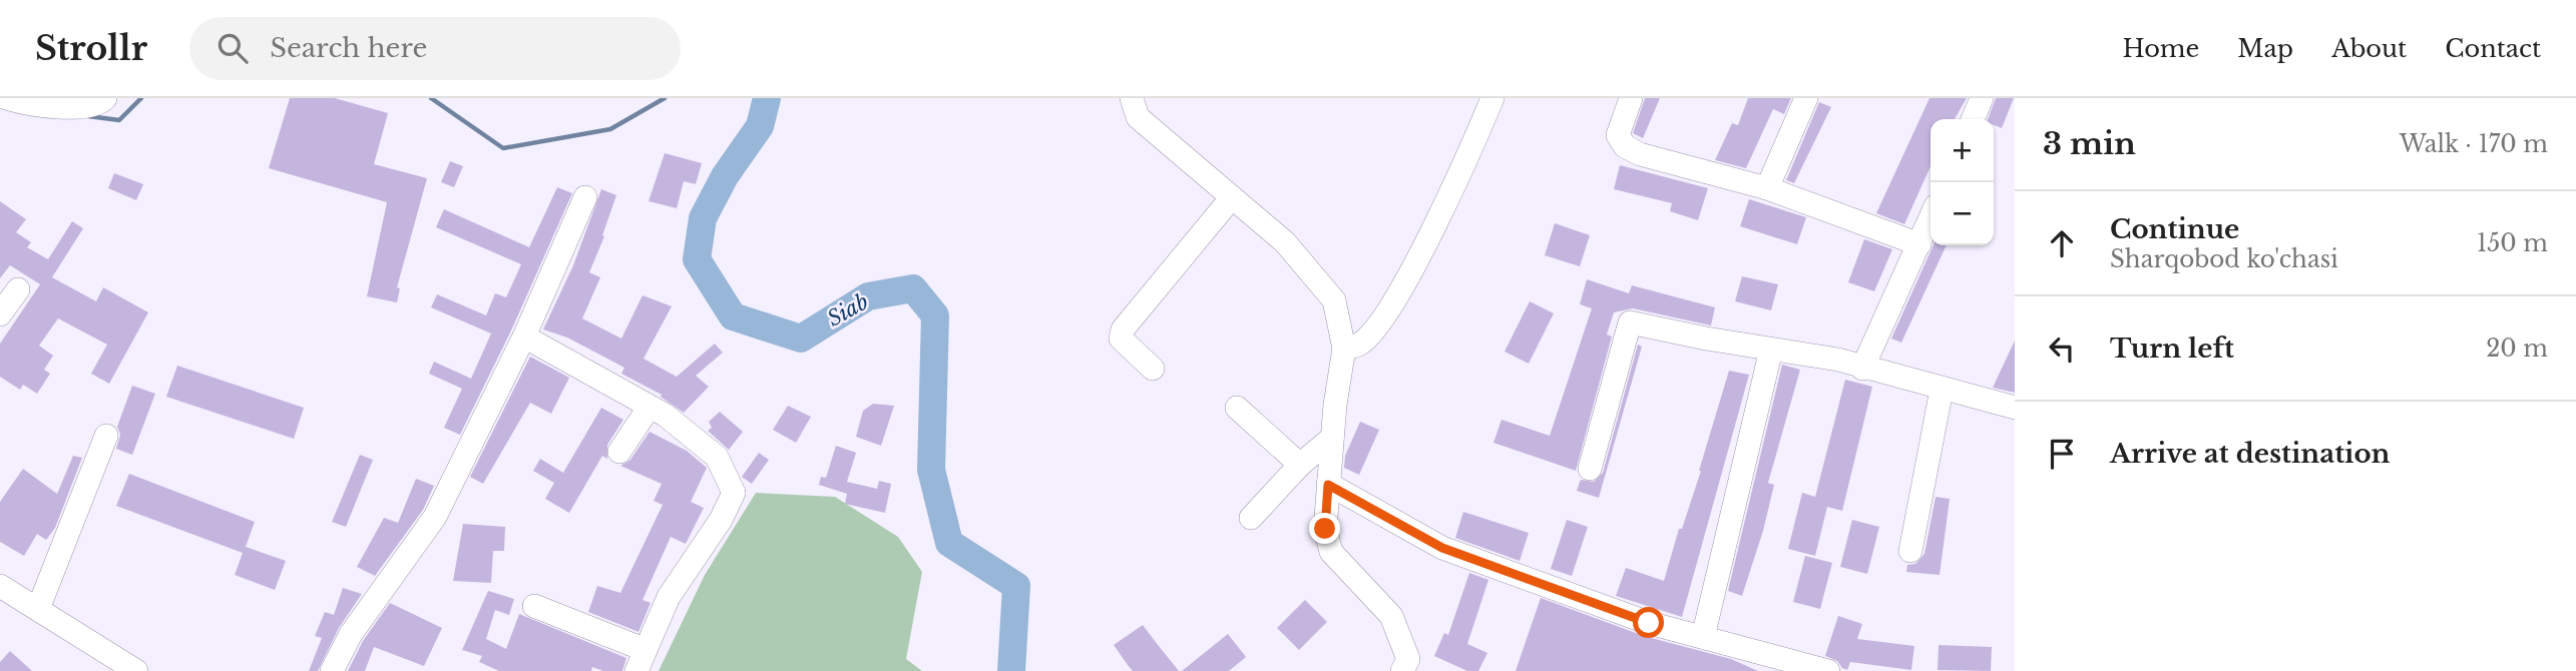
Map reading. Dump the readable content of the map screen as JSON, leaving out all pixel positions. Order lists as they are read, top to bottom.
{
  "water": ["Siab"],
  "page": {
    "header": "Strollr",
    "search": "Search here",
    "nav": [
      "Home",
      "Map",
      "About",
      "Contact"
    ],
    "heading": ["3 min", "Walk · 170 m"],
    "map_buttons": ["+", "−"],
    "list": [
      ["Continue", "Sharqobod ko'chasi", "150 m"],
      ["Turn left", "20 m"],
      "Arrive at destination"
    ]
  }
}
